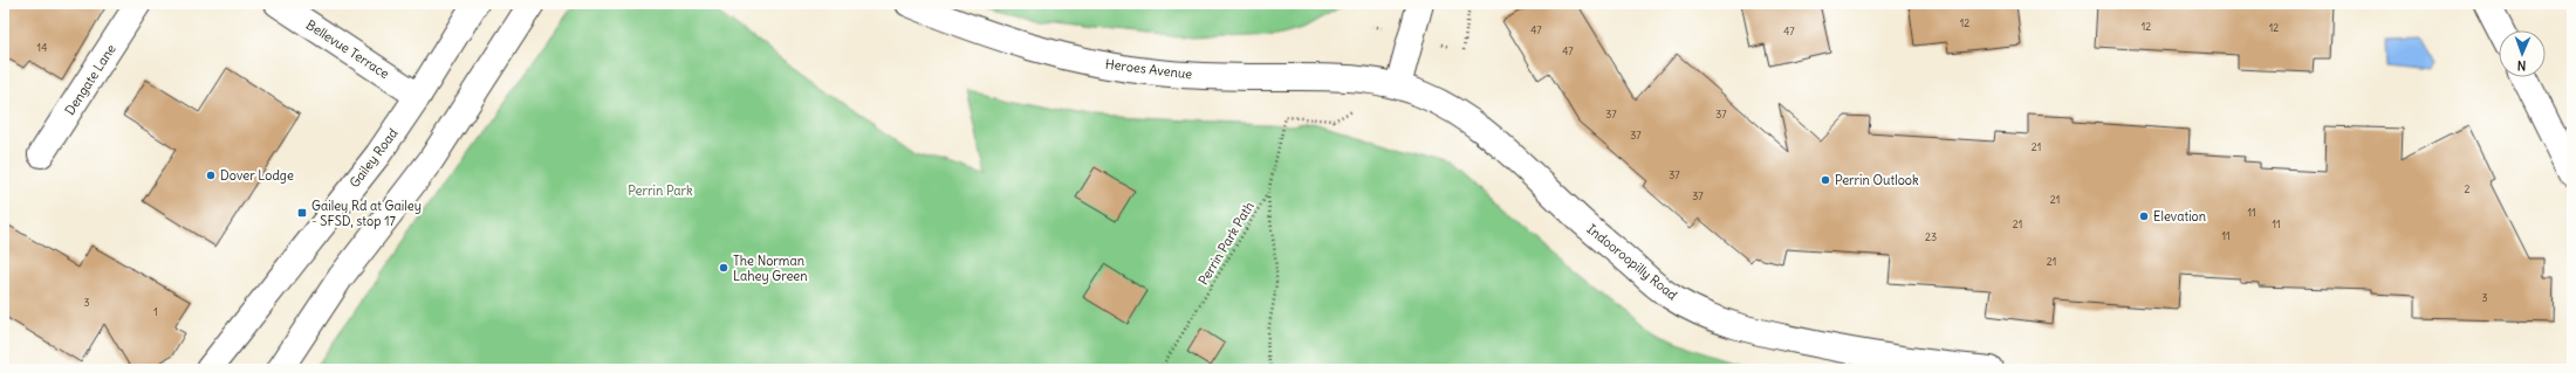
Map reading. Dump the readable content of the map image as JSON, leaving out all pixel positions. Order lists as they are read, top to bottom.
{
  "streets": {
    "street": [
      "Bellevue Terrace",
      "Heroes Avenue",
      "Dengate Lane",
      "Gailey Road",
      "Indooroopilly Road"
    ],
    "path": ["Perrin Park Path"]
  },
  "crossings": [
    ["Bellevue Terrace", "Gailey Road"],
    ["Heroes Avenue", "Indooroopilly Road"]
  ],
  "parks": ["Perrin Park"],
  "places": {
    "other": [
      "Dover Lodge",
      "Perrin Outlook",
      "Elevation",
      "The Norman Lahey Green"
    ],
    "transit": ["Gailey Rd at Gailey - SFSD, stop 17"]
  },
  "house_numbers": [
    "12",
    "12",
    "12",
    "47",
    "47",
    "14",
    "47",
    "37",
    "37",
    "37",
    "21",
    "37",
    "2",
    "37",
    "21",
    "11",
    "21",
    "11",
    "11",
    "23",
    "21",
    "3",
    "3",
    "1"
  ],
  "north": "bottom"
}
